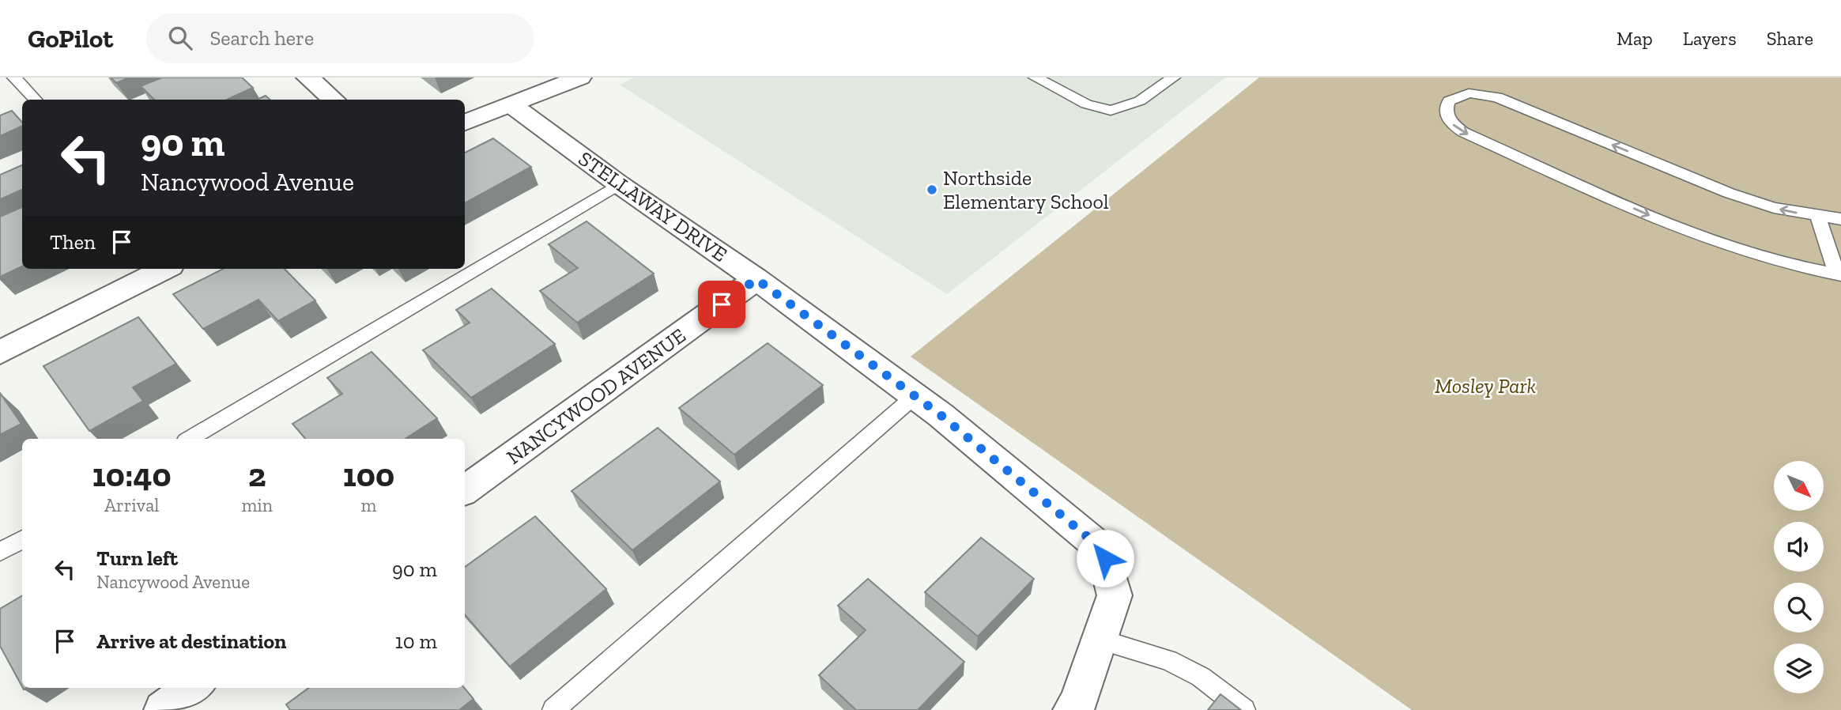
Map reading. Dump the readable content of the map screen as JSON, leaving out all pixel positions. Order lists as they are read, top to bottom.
{
  "streets": {
    "street": ["STELLAWAY DRIVE", "NANCYWOOD AVENUE"]
  },
  "crossings": [
    ["STELLAWAY DRIVE", "NANCYWOOD AVENUE"]
  ],
  "parks": ["Mosley Park"],
  "places": ["Northside Elementary School"],
  "north": "bottom right",
  "page": {
    "header": "GoPilot",
    "search": "Search here",
    "nav": ["Map", "Layers", "Share"],
    "turn": ["90 m", "Nancywood Avenue"],
    "then": "Then",
    "eta": [
      "10:40",
      "Arrival",
      "2",
      "min",
      "100",
      "m"
    ],
    "list": [
      {
        "name": "Turn left",
        "note": "Nancywood Avenue",
        "value": "90 m"
      },
      {
        "name": "Arrive at destination",
        "value": "10 m"
      }
    ]
  }
}
